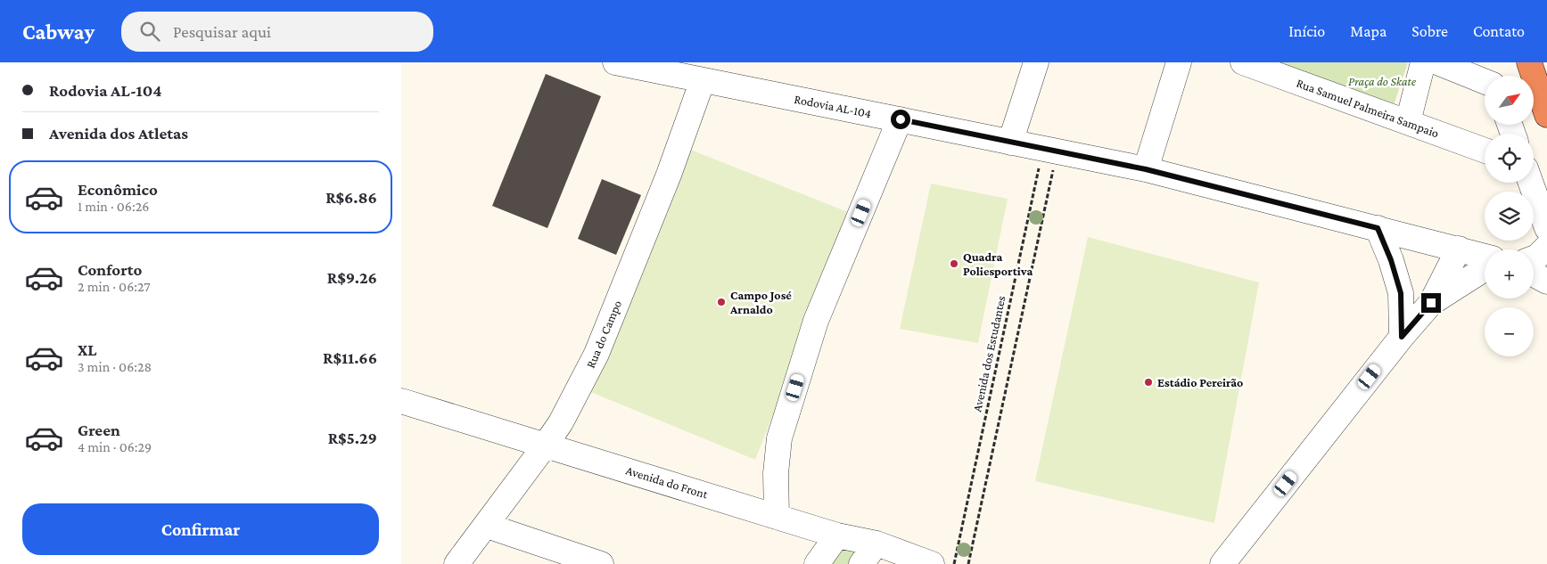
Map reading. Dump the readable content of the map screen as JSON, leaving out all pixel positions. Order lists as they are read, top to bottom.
{
  "streets": {
    "street": [
      "Rodovia AL-104",
      "Rua Samuel Palmeira Sampaio",
      "Rua do Campo",
      "Avenida do Front"
    ],
    "path": ["Avenida dos Estudantes"]
  },
  "crossings": [
    ["Rodovia AL-104", "Rua do Campo"],
    ["Rodovia AL-104", "Avenida dos Estudantes"],
    ["Rua do Campo", "Avenida do Front"]
  ],
  "parks": ["Praça do Skate"],
  "places": ["Quadra Poliesportiva", "Campo José Arnaldo", "Estádio Pereirão"],
  "north": "top right",
  "page": {
    "header": "Cabway",
    "search": "Pesquisar aqui",
    "nav": [
      "Início",
      "Mapa",
      "Sobre",
      "Contato"
    ],
    "banner": ["Rodovia AL-104", "Avenida dos Atletas"],
    "map_buttons": ["+", "−"],
    "list": [
      {
        "name": "Econômico",
        "note": "1 min · 06:26",
        "value": "R$6.86"
      },
      {
        "name": "Conforto",
        "note": "2 min · 06:27",
        "value": "R$9.26"
      },
      {
        "name": "XL",
        "note": "3 min · 06:28",
        "value": "R$11.66"
      },
      {
        "name": "Green",
        "note": "4 min · 06:29",
        "value": "R$5.29"
      }
    ],
    "buttons": "Confirmar"
  }
}
